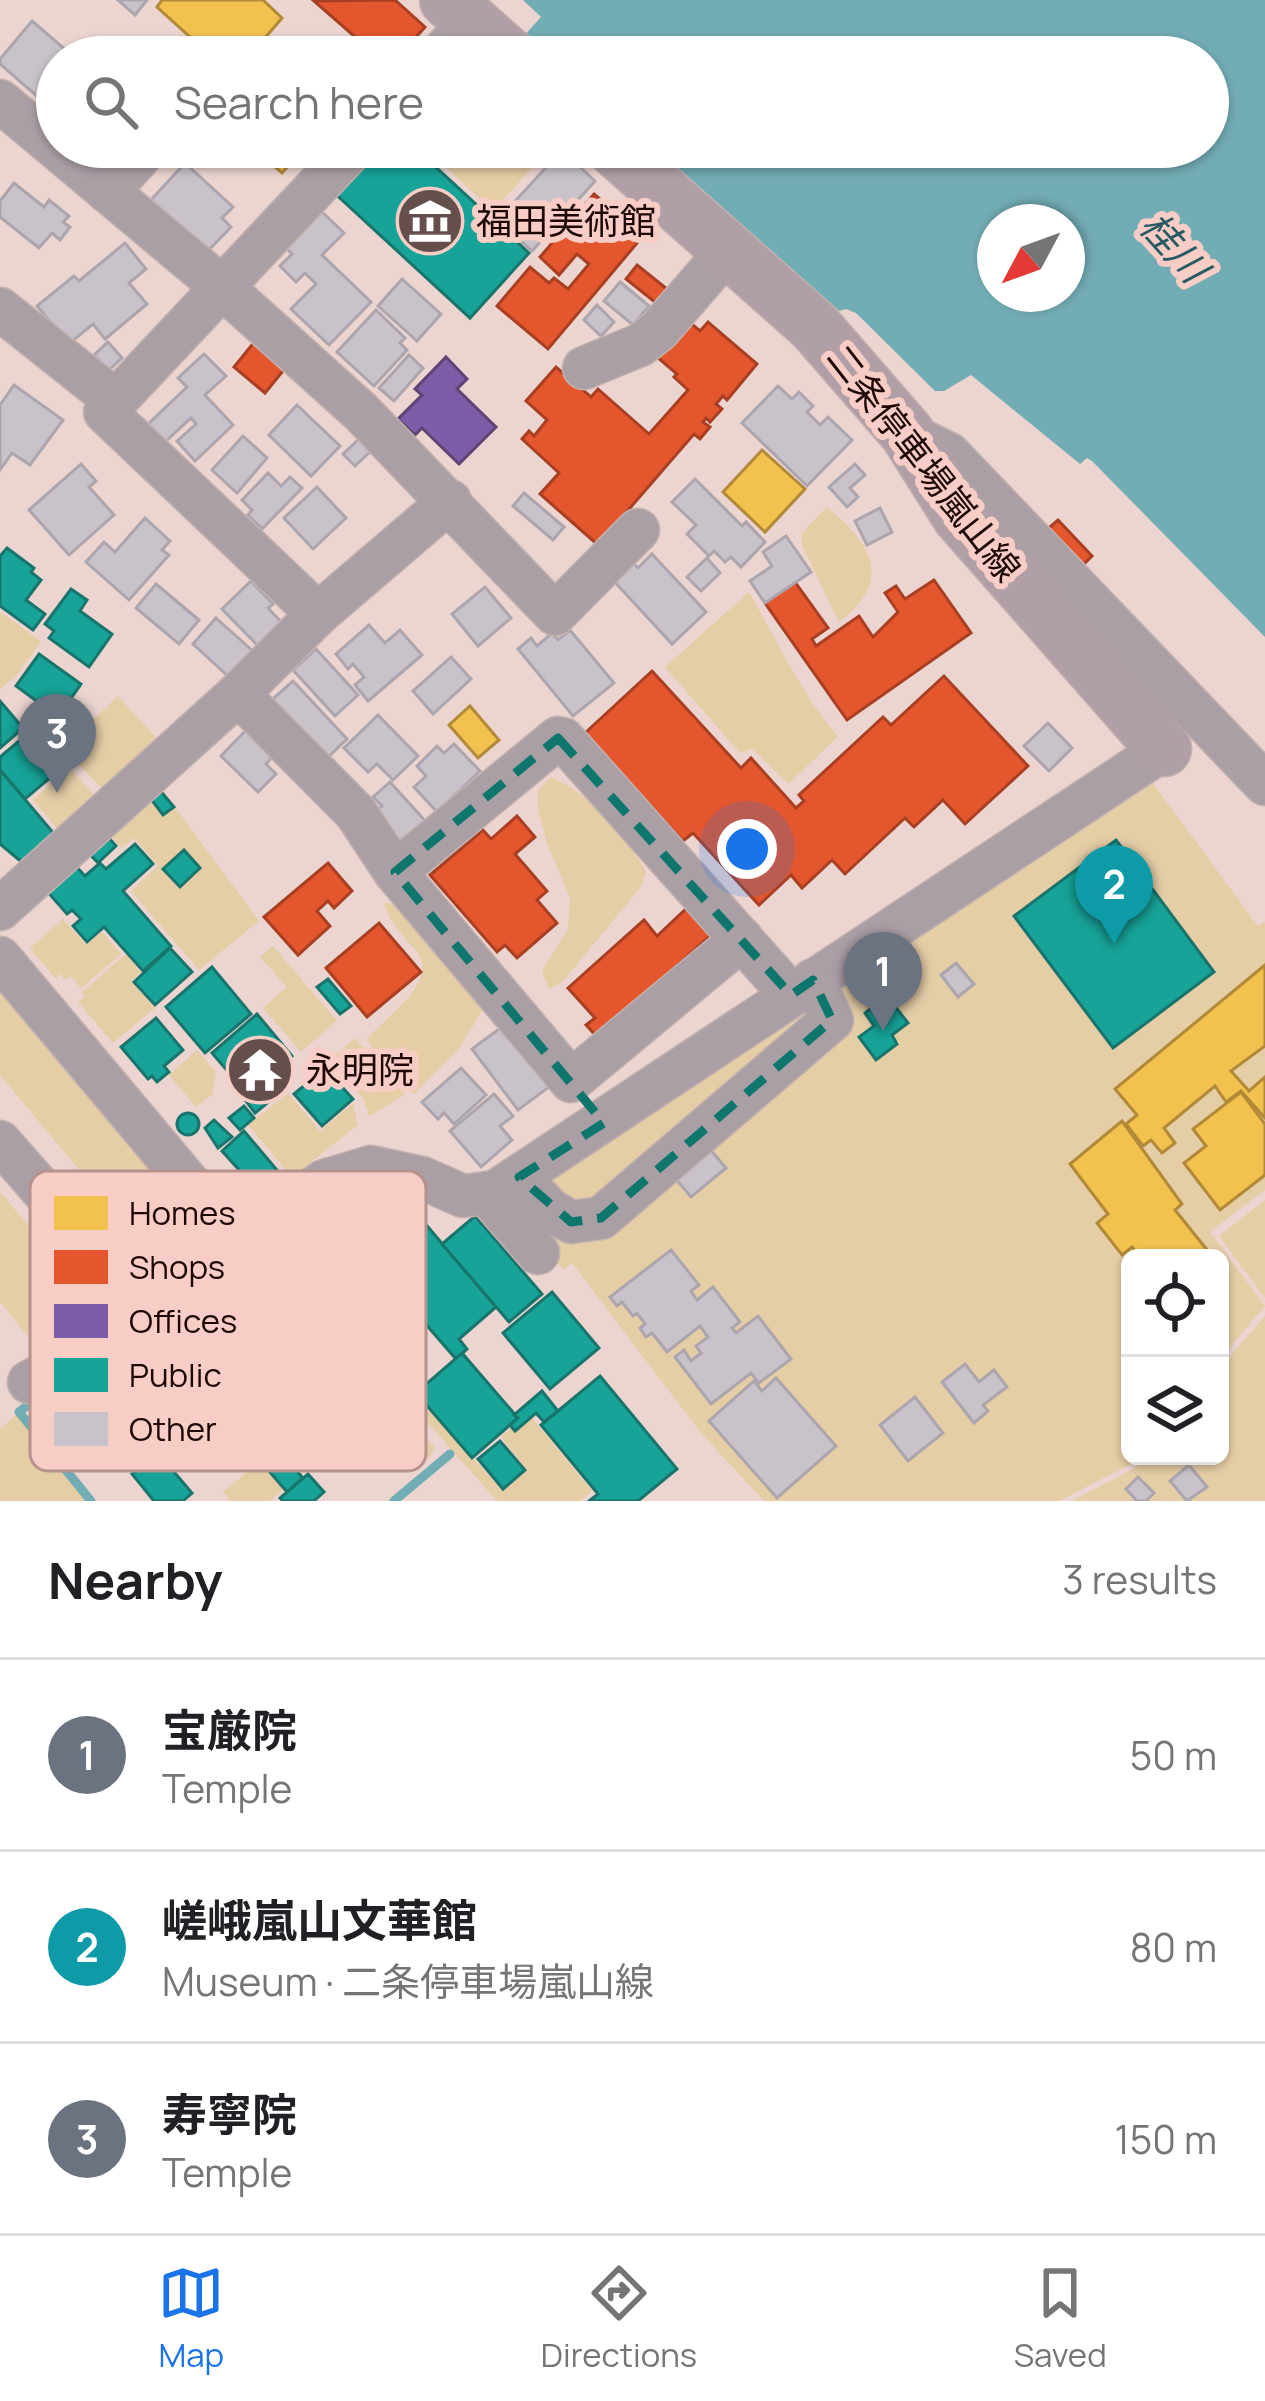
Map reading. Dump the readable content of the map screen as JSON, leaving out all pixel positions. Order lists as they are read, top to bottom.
{
  "streets": {
    "main road": ["二条停車場嵐山線"]
  },
  "water": ["桂川"],
  "places": {
    "museum": ["福田美術館"],
    "temple": ["永明院"]
  },
  "legend": [
    "Homes",
    "Shops",
    "Offices",
    "Public",
    "Other"
  ],
  "north": "bottom left",
  "page": {
    "search": "Search here",
    "pins": ["3", "2", "1"],
    "heading": ["Nearby", "3 results"],
    "list": [
      {
        "mark": "1",
        "name": "宝厳院",
        "note": "Temple",
        "value": "50 m"
      },
      {
        "mark": "2",
        "name": "嵯峨嵐山文華館",
        "note": "Museum · 二条停車場嵐山線",
        "value": "80 m"
      },
      {
        "mark": "3",
        "name": "寿寧院",
        "note": "Temple",
        "value": "150 m"
      }
    ],
    "nav": ["Map", "Directions", "Saved"]
  }
}
